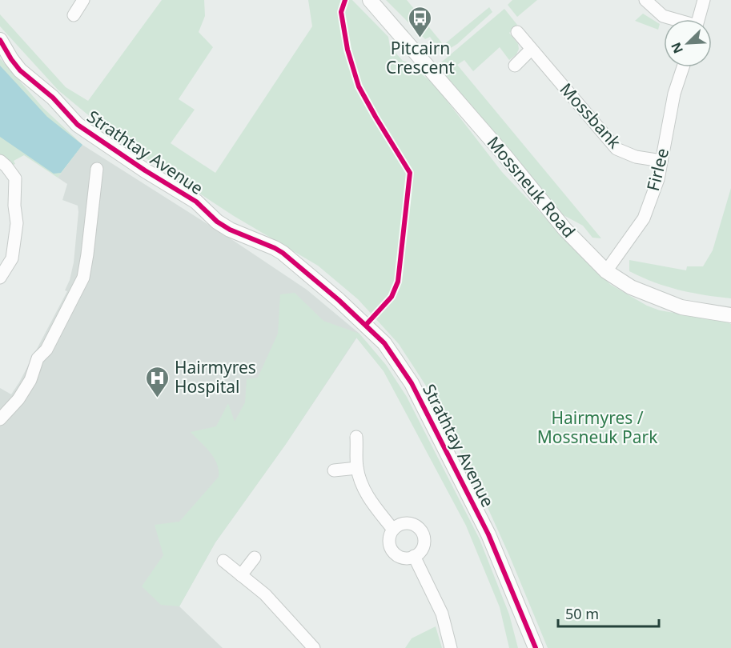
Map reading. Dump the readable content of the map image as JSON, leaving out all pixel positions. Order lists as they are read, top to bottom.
{
  "streets": {
    "street": [
      "Mossbank",
      "Strathtay Avenue",
      "Firlee",
      "Mossneuk Road"
    ]
  },
  "crossings": [
    ["Mossbank", "Firlee"],
    ["Firlee", "Mossneuk Road"]
  ],
  "parks": ["Hairmyres / Mossneuk Park"],
  "places": {
    "bus stop": ["Pitcairn Crescent"],
    "hospital": ["Hairmyres Hospital"]
  },
  "scale_bar": "50 m",
  "north": "bottom left"
}
